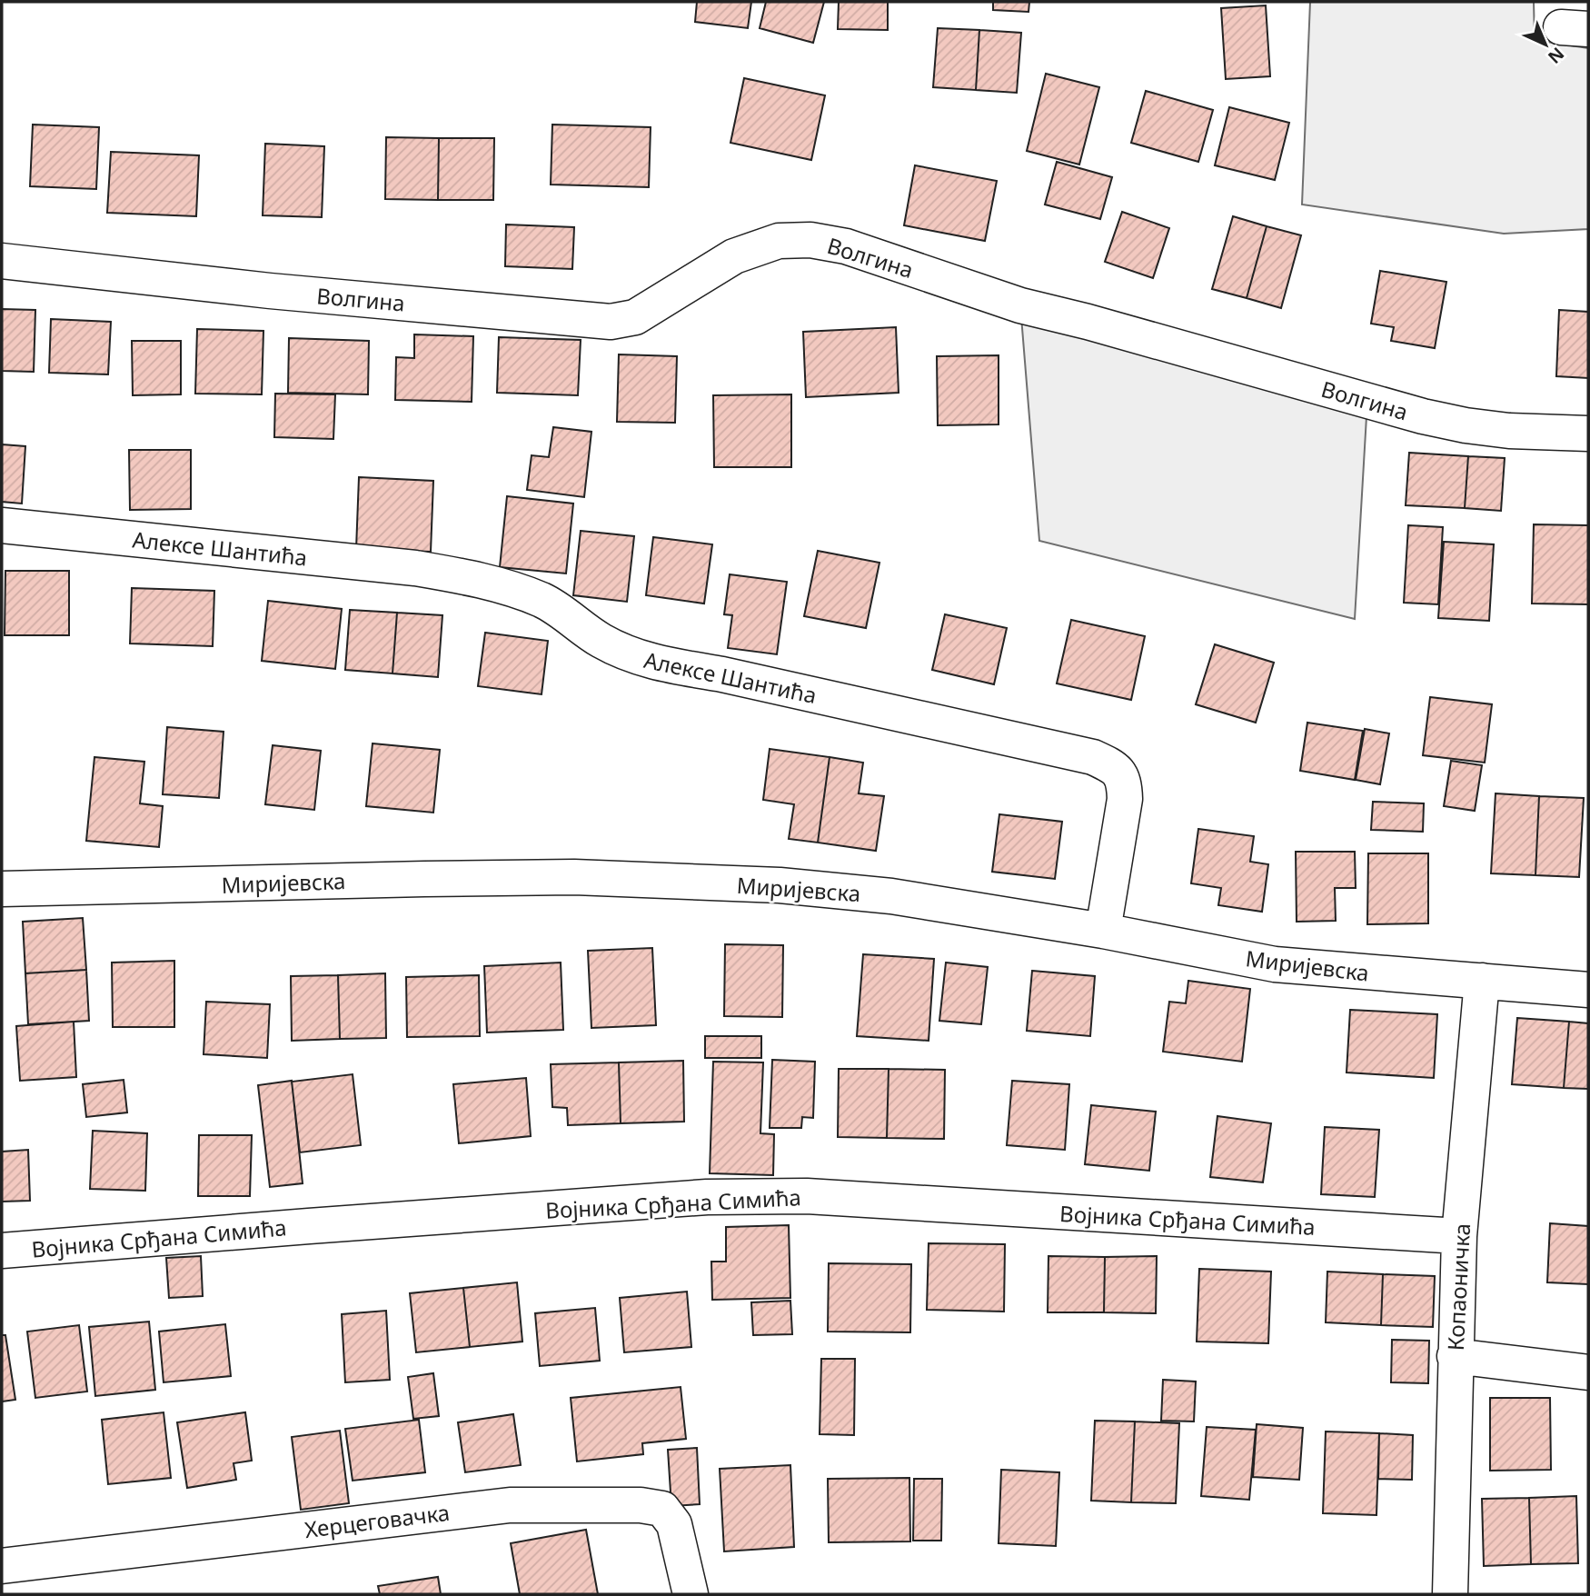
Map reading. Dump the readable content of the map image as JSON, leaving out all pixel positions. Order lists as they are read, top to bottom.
{
  "streets": {
    "street": [
      "Волгина",
      "Алексе Шантића",
      "Миријевска",
      "Војника Срђана Симића",
      "Копаоничка",
      "Херцеговачка"
    ]
  },
  "crossings": [
    ["Алексе Шантића", "Миријевска"],
    ["Миријевска", "Копаоничка"],
    ["Војника Срђана Симића", "Копаоничка"]
  ],
  "north": "bottom right"
}
